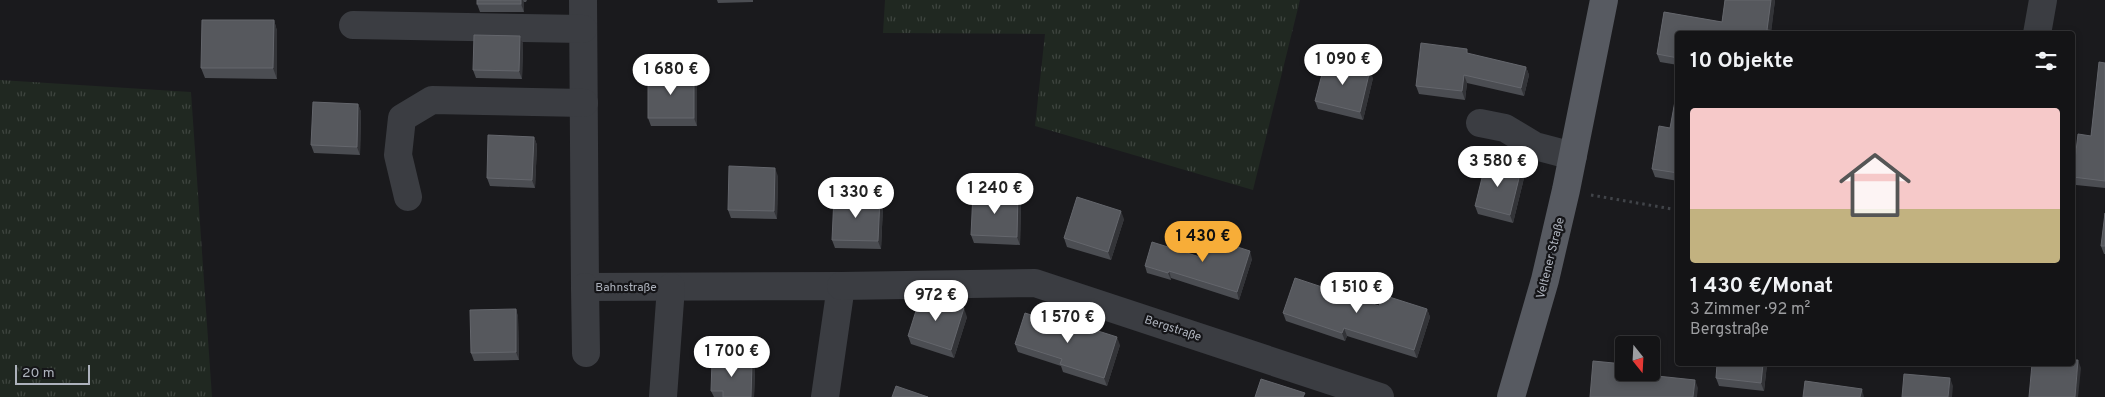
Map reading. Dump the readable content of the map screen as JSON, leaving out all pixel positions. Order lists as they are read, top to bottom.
{
  "streets": {
    "main road": ["Veltener Straße"],
    "street": ["Bahnstraße", "Bergstraße"]
  },
  "crossings": [
    ["Bahnstraße", "Bergstraße"]
  ],
  "scale_bar": "20 m",
  "north": "bottom",
  "page": {
    "heading": "10 Objekte",
    "price": [
      "1 090 €",
      "1 680 €",
      "3 580 €",
      "1 240 €",
      "1 330 €",
      "1 430 €",
      "1 510 €",
      "972 €",
      "1 570 €",
      "1 700 €"
    ],
    "list": [
      {
        "name": "1 430 €/Monat",
        "note": "3 Zimmer · 92 m² · Bergstraße"
      }
    ],
    "scale": "20 m"
  }
}
